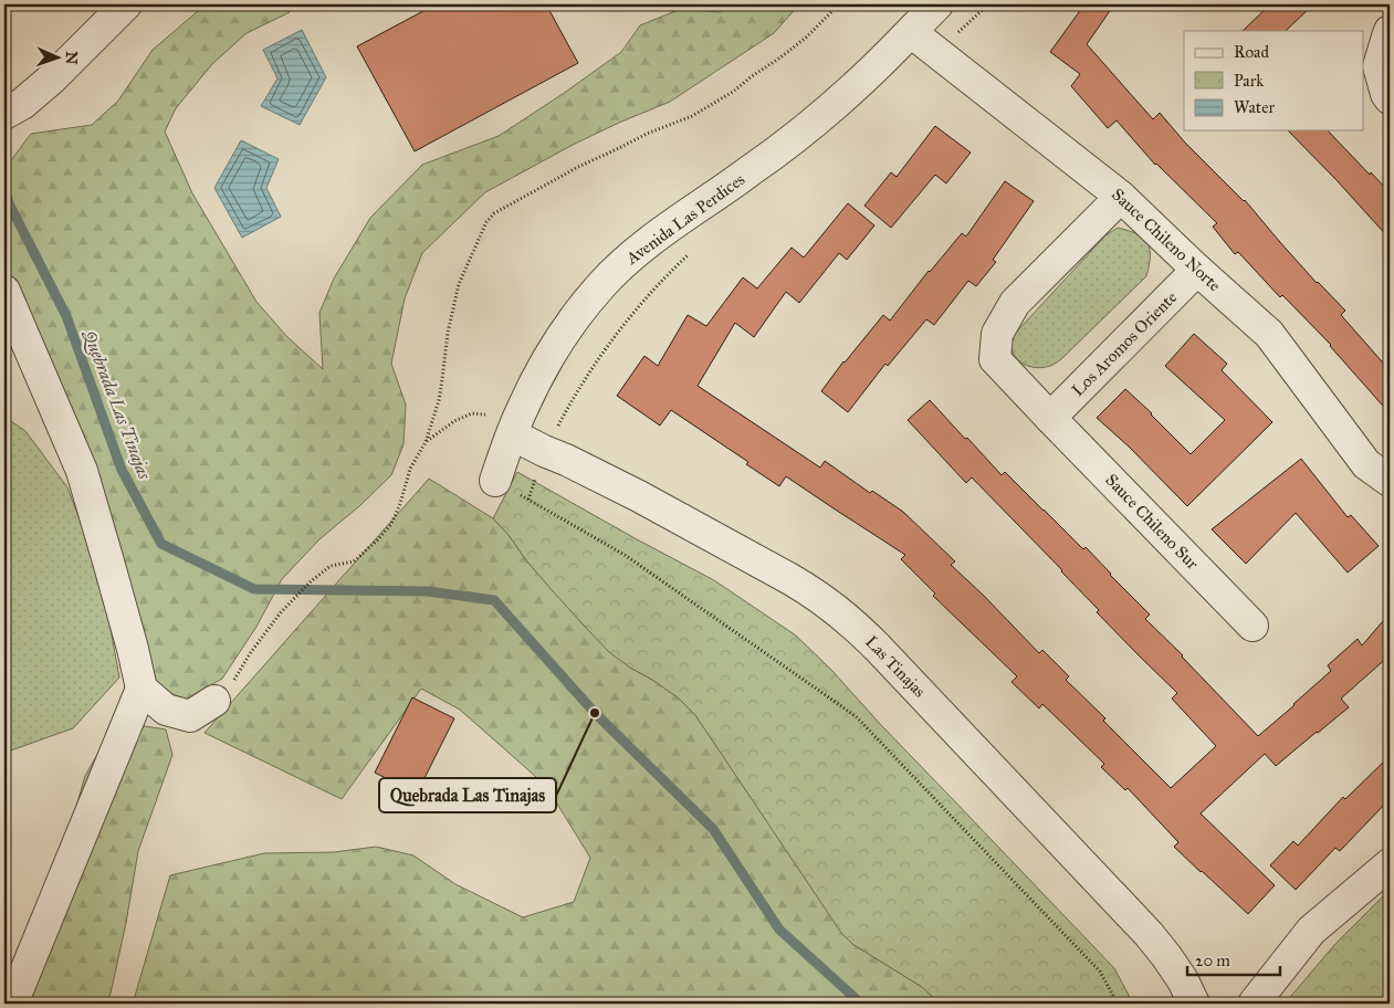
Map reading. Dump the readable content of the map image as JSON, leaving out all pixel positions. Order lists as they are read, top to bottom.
{
  "streets": {
    "street": [
      "Avenida Las Perdices",
      "Sauce Chileno Norte",
      "Los Aromos Oriente",
      "Sauce Chileno Sur",
      "Las Tinajas"
    ]
  },
  "crossings": [
    ["Avenida Las Perdices", "Sauce Chileno Norte"],
    ["Avenida Las Perdices", "Las Tinajas"],
    ["Sauce Chileno Norte", "Los Aromos Oriente"],
    ["Sauce Chileno Norte", "Sauce Chileno Sur"],
    ["Los Aromos Oriente", "Sauce Chileno Sur"]
  ],
  "water": ["Quebrada Las Tinajas"],
  "places": ["Quebrada Las Tinajas"],
  "legend": ["Road", "Park", "Water"],
  "scale_bar": "20 m",
  "north": "right"
}
